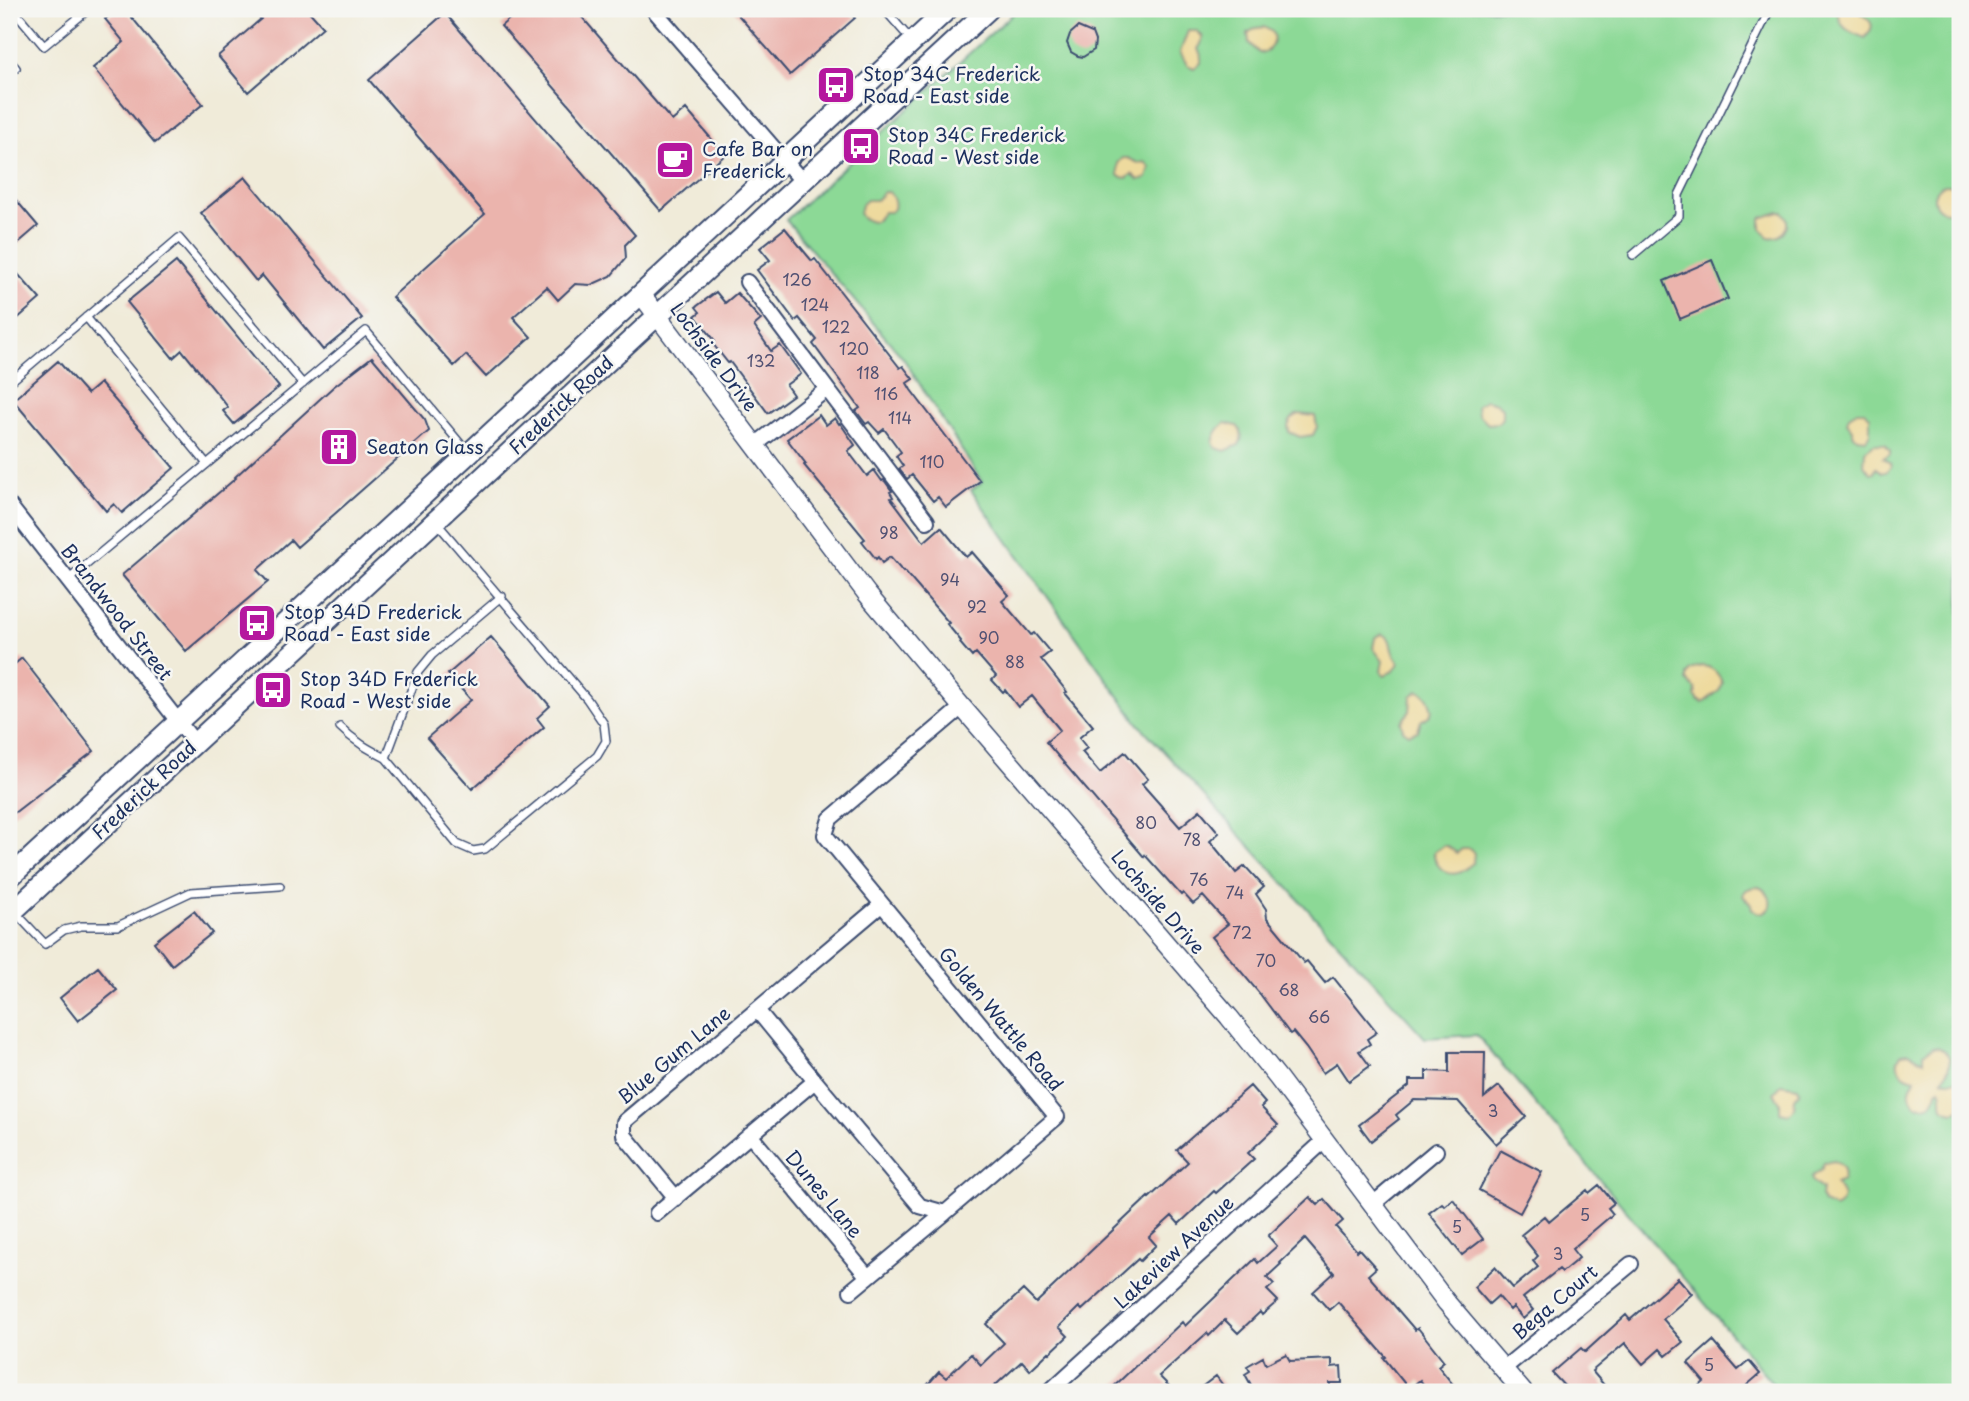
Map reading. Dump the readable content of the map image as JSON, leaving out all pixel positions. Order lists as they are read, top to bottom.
{
  "streets": {
    "main road": ["Frederick Road"],
    "street": [
      "Lochside Drive",
      "Brandwood Street",
      "Golden Wattle Road",
      "Blue Gum Lane",
      "Dunes Lane",
      "Lakeview Avenue",
      "Bega Court"
    ]
  },
  "crossings": [
    ["Lochside Drive", "Frederick Road"],
    ["Lochside Drive", "Golden Wattle Road"],
    ["Lochside Drive", "Lakeview Avenue"],
    ["Lochside Drive", "Bega Court"],
    ["Frederick Road", "Brandwood Street"],
    ["Golden Wattle Road", "Blue Gum Lane"]
  ],
  "places": {
    "bus stop": [
      "Stop 34C Frederick Road - East side",
      "Stop 34C Frederick Road - West side",
      "Stop 34D Frederick Road - East side",
      "Stop 34D Frederick Road - West side"
    ],
    "cafe": ["Cafe Bar on Frederick"],
    "building": ["Seaton Glass"]
  },
  "house_numbers": [
    "126",
    "124",
    "122",
    "120",
    "132",
    "118",
    "116",
    "114",
    "110",
    "98",
    "94",
    "92",
    "90",
    "88",
    "80",
    "78",
    "76",
    "74",
    "72",
    "70",
    "68",
    "66",
    "3",
    "5",
    "5",
    "3",
    "5"
  ]
}
